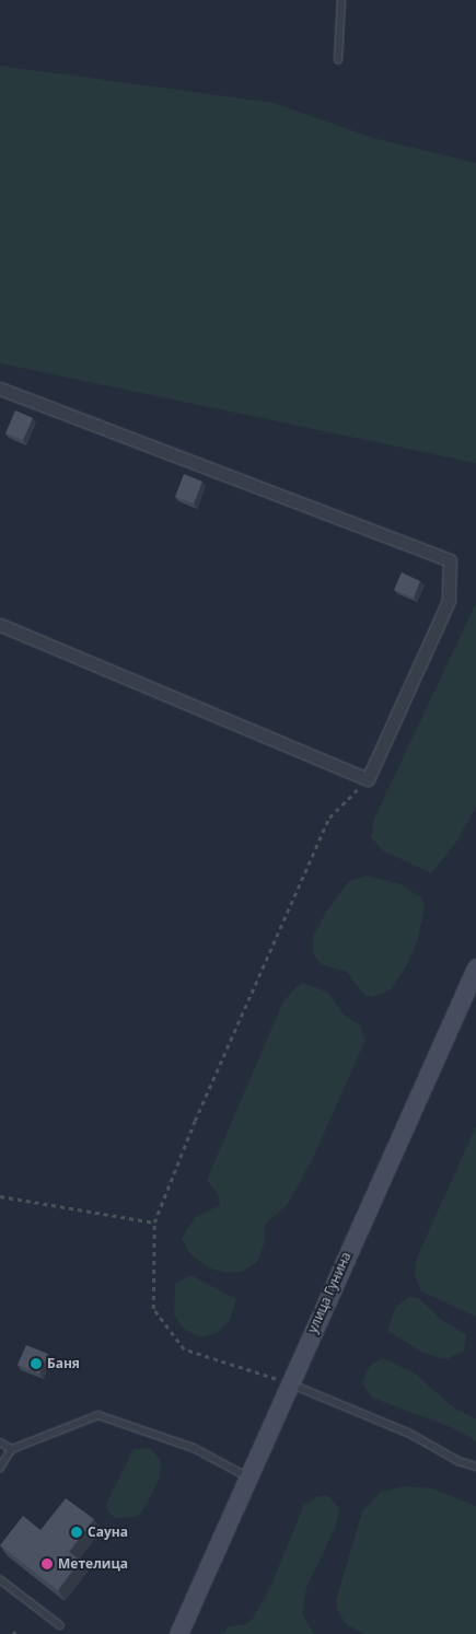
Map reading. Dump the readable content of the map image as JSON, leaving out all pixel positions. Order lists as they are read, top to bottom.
{
  "streets": {
    "main road": ["улица Гунина"]
  },
  "places": ["Баня", "Сауна", "Метелица"]
}
